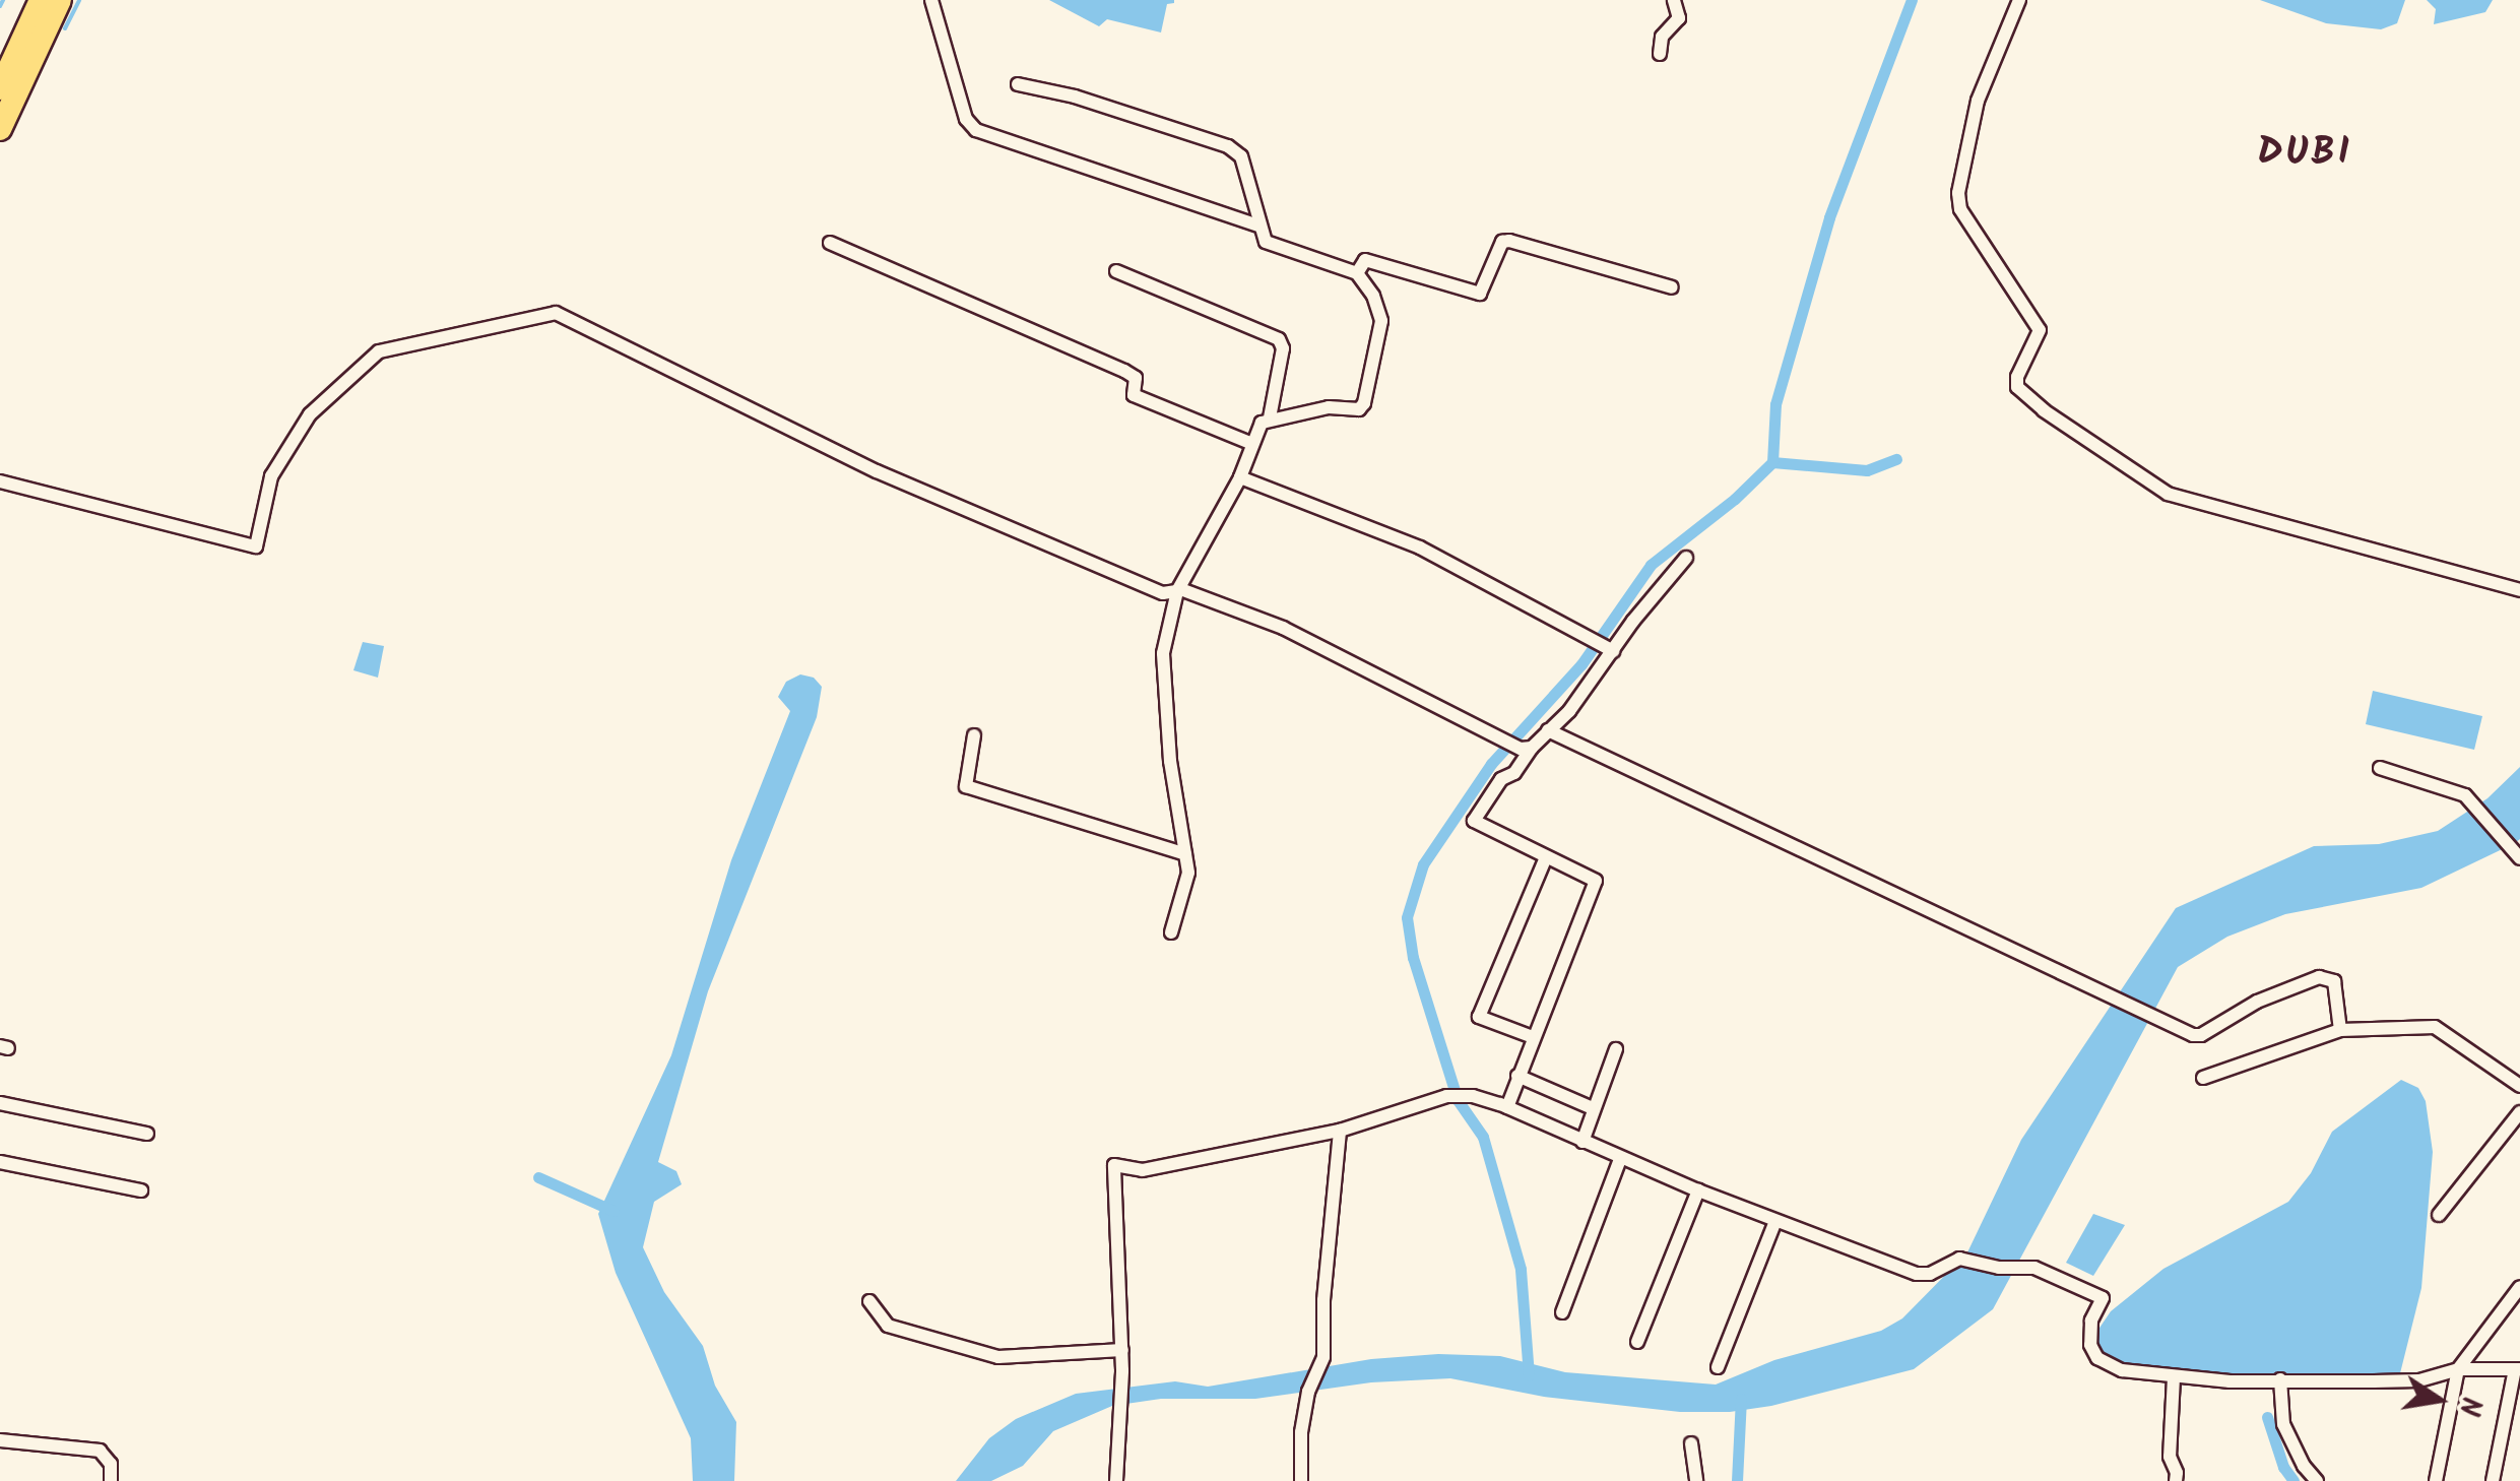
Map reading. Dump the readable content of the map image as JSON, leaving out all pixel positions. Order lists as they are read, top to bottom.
{
  "districts": ["DUBI"],
  "north": "right"
}
